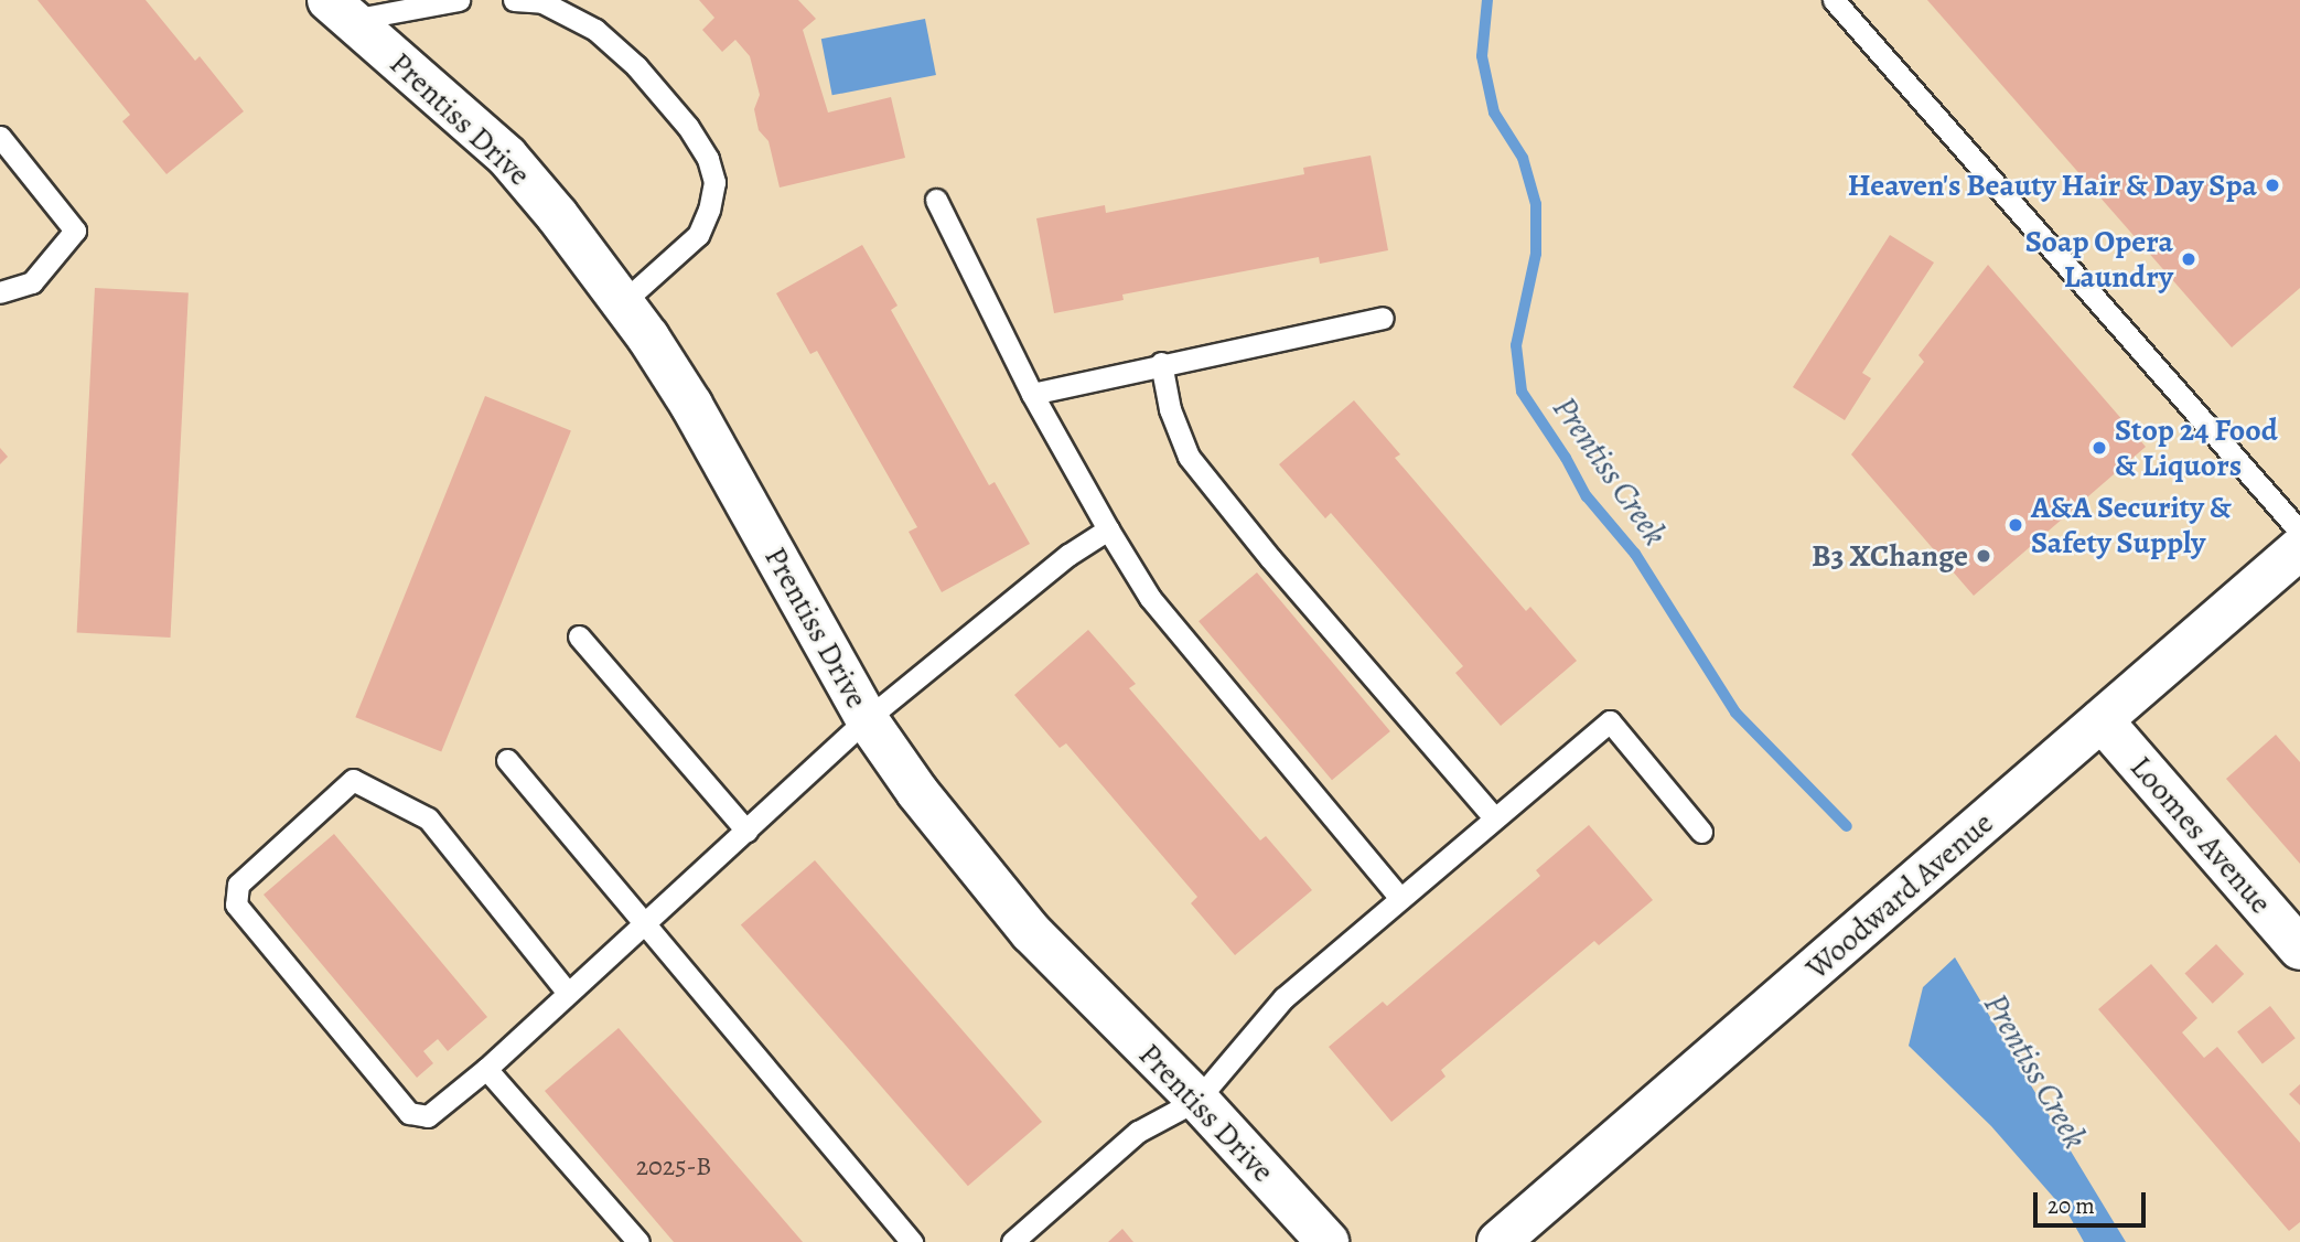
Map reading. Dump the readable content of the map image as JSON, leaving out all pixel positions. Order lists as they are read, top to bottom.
{
  "streets": {
    "street": ["Prentiss Drive", "Loomes Avenue", "Woodward Avenue"]
  },
  "crossings": [
    ["Loomes Avenue", "Woodward Avenue"]
  ],
  "water": ["Prentiss Creek"],
  "places": [
    "Heaven's Beauty Hair & Day Spa",
    "Soap Opera Laundry",
    "Stop 24 Food & Liquors",
    "A&A Security & Safety Supply",
    "B3 XChange"
  ],
  "house_numbers": ["2025-B"],
  "scale_bar": "20 m"
}
